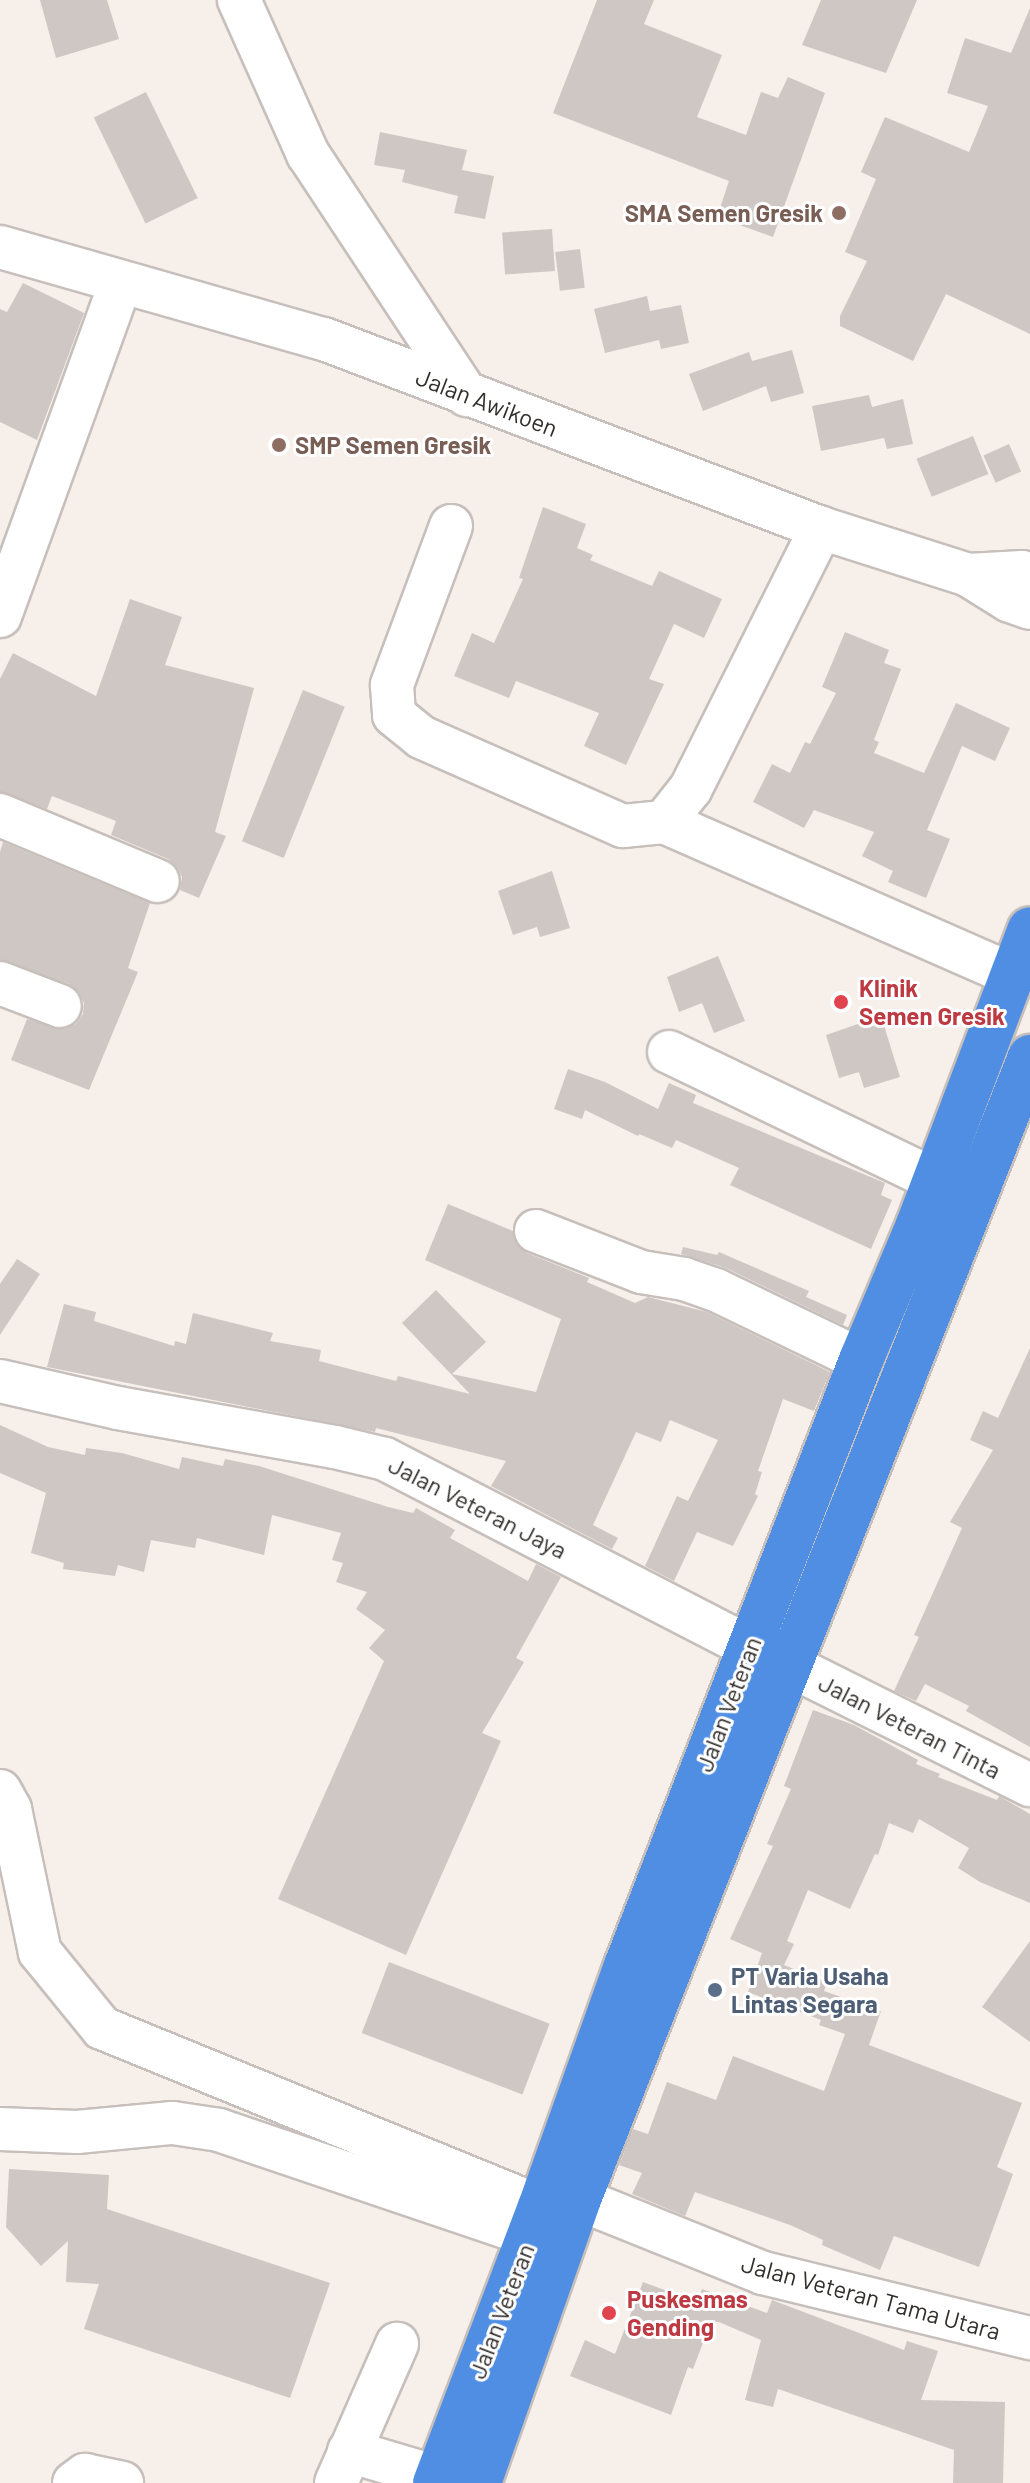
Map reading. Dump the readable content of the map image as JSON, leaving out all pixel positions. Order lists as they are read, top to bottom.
{
  "streets": {
    "highway": ["Jalan Veteran"],
    "street": [
      "Jalan Awikoen",
      "Jalan Veteran Jaya",
      "Jalan Veteran Tinta",
      "Jalan Veteran Tama Utara"
    ]
  },
  "crossings": [
    ["Jalan Veteran Jaya", "Jalan Veteran"],
    ["Jalan Veteran", "Jalan Veteran Tinta"],
    ["Jalan Veteran", "Jalan Veteran Tama Utara"]
  ],
  "places": [
    "SMA Semen Gresik",
    "SMP Semen Gresik",
    "Klinik Semen Gresik",
    "PT Varia Usaha Lintas Segara",
    "Puskesmas Gending"
  ]
}
